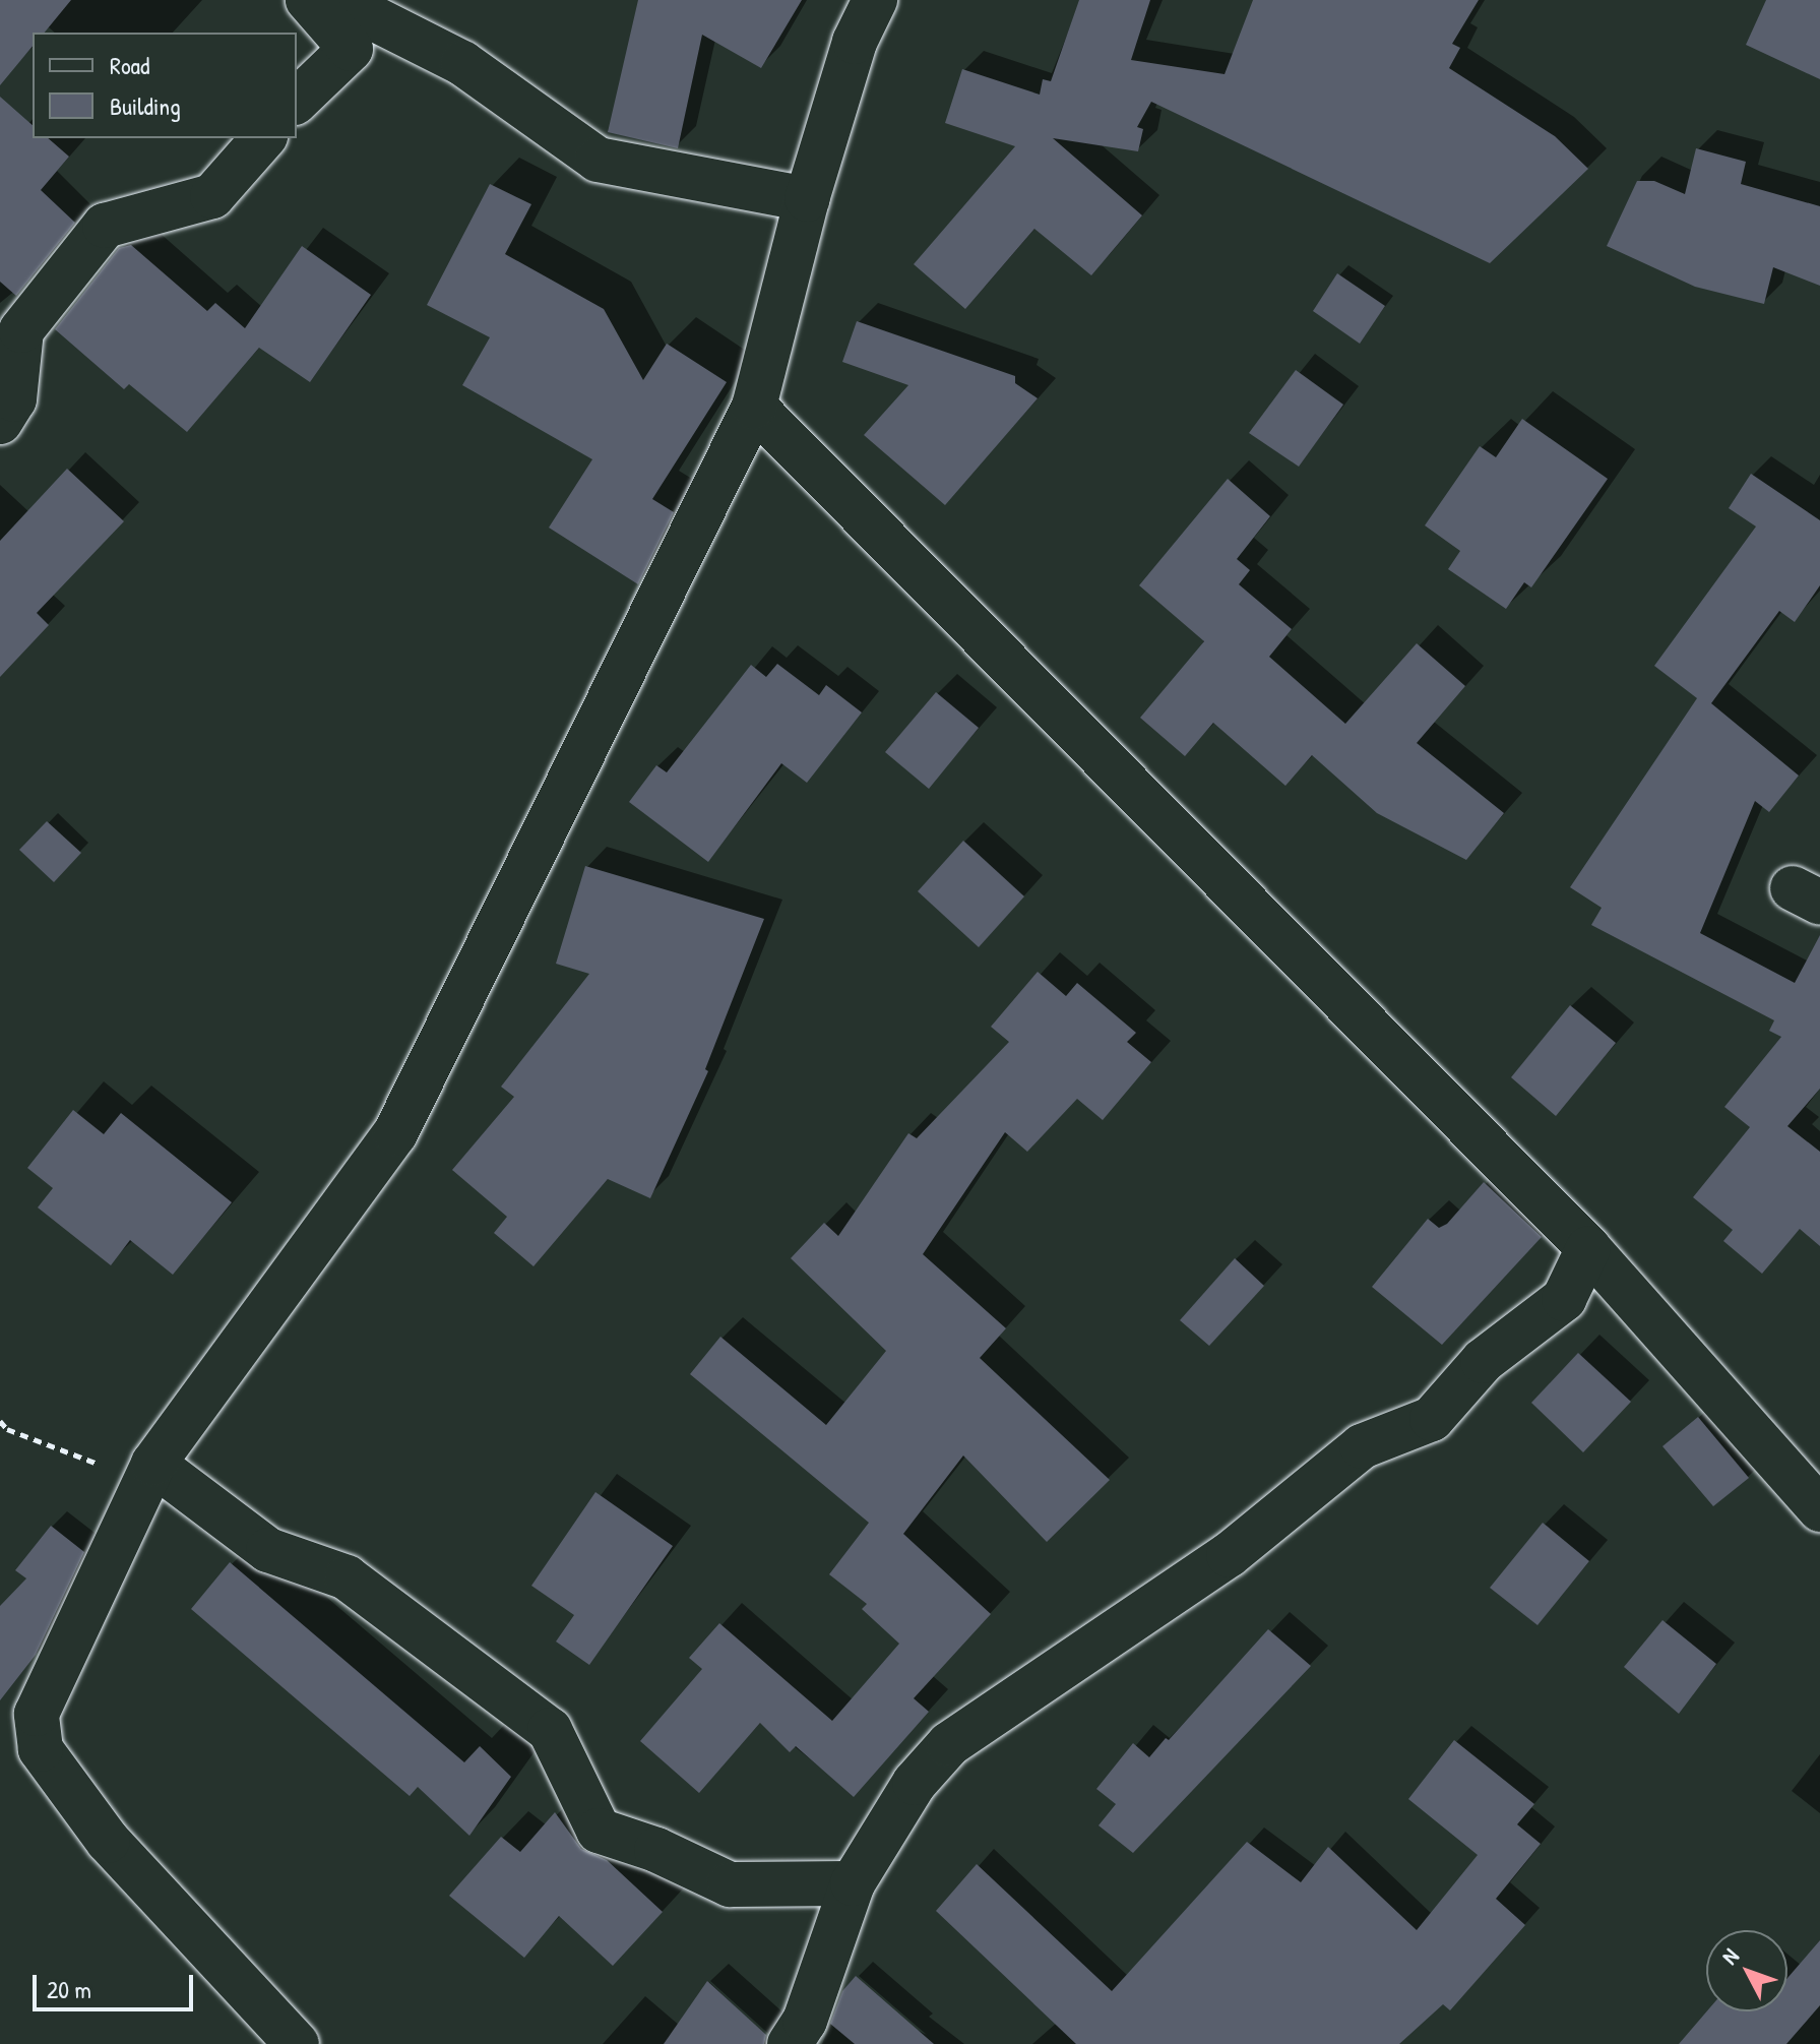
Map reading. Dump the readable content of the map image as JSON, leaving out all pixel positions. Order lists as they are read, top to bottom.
{
  "legend": ["Road", "Building"],
  "scale_bar": "20 m",
  "north": "top left"
}
